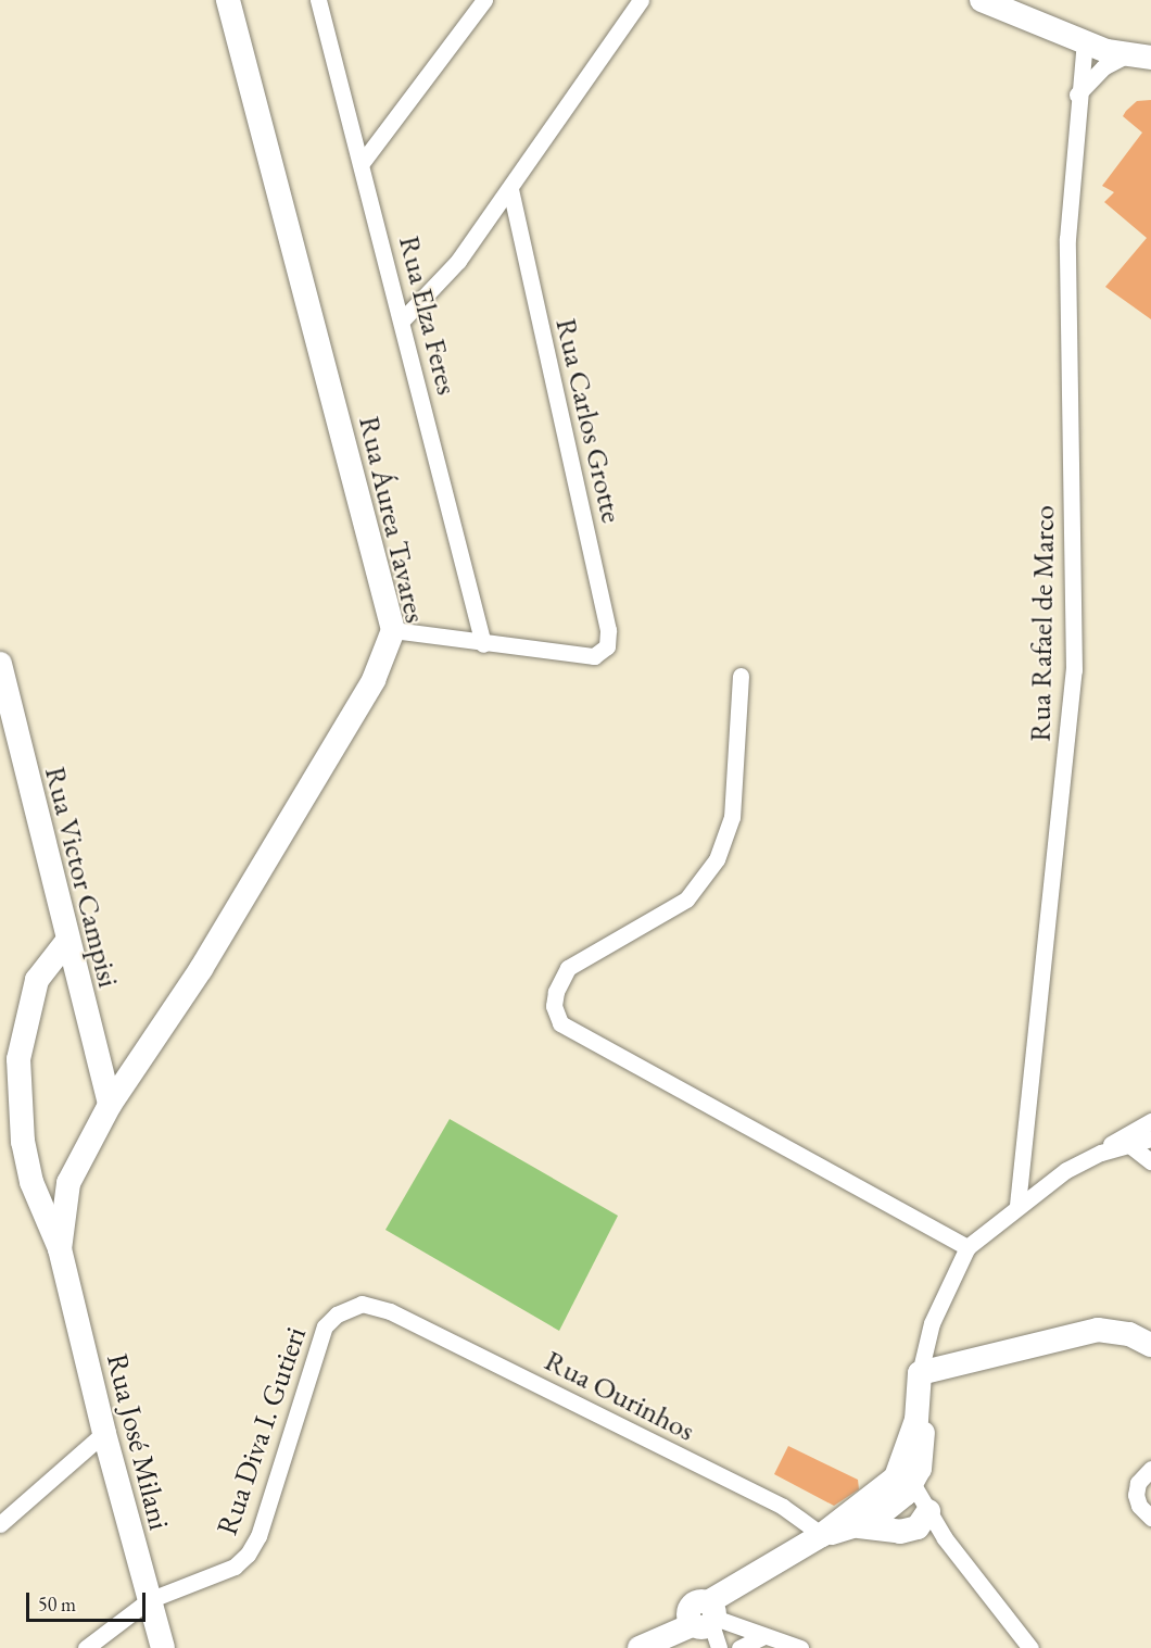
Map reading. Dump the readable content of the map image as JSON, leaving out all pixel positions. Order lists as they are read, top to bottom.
{
  "streets": {
    "street": [
      "Rua Elza Feres",
      "Rua Carlos Grotte",
      "Rua Áurea Tavares",
      "Rua Rafael de Marco",
      "Rua Victor Campisi",
      "Rua Ourinhos",
      "Rua Diva I. Gutieri",
      "Rua José Milani"
    ]
  },
  "crossings": [
    ["Rua Elza Feres", "Rua Carlos Grotte"],
    ["Rua Áurea Tavares", "Rua Victor Campisi"],
    ["Rua Áurea Tavares", "Rua José Milani"],
    ["Rua Victor Campisi", "Rua José Milani"],
    ["Rua Ourinhos", "Rua Diva I. Gutieri"],
    ["Rua Diva I. Gutieri", "Rua José Milani"]
  ],
  "scale_bar": "50 m"
}
